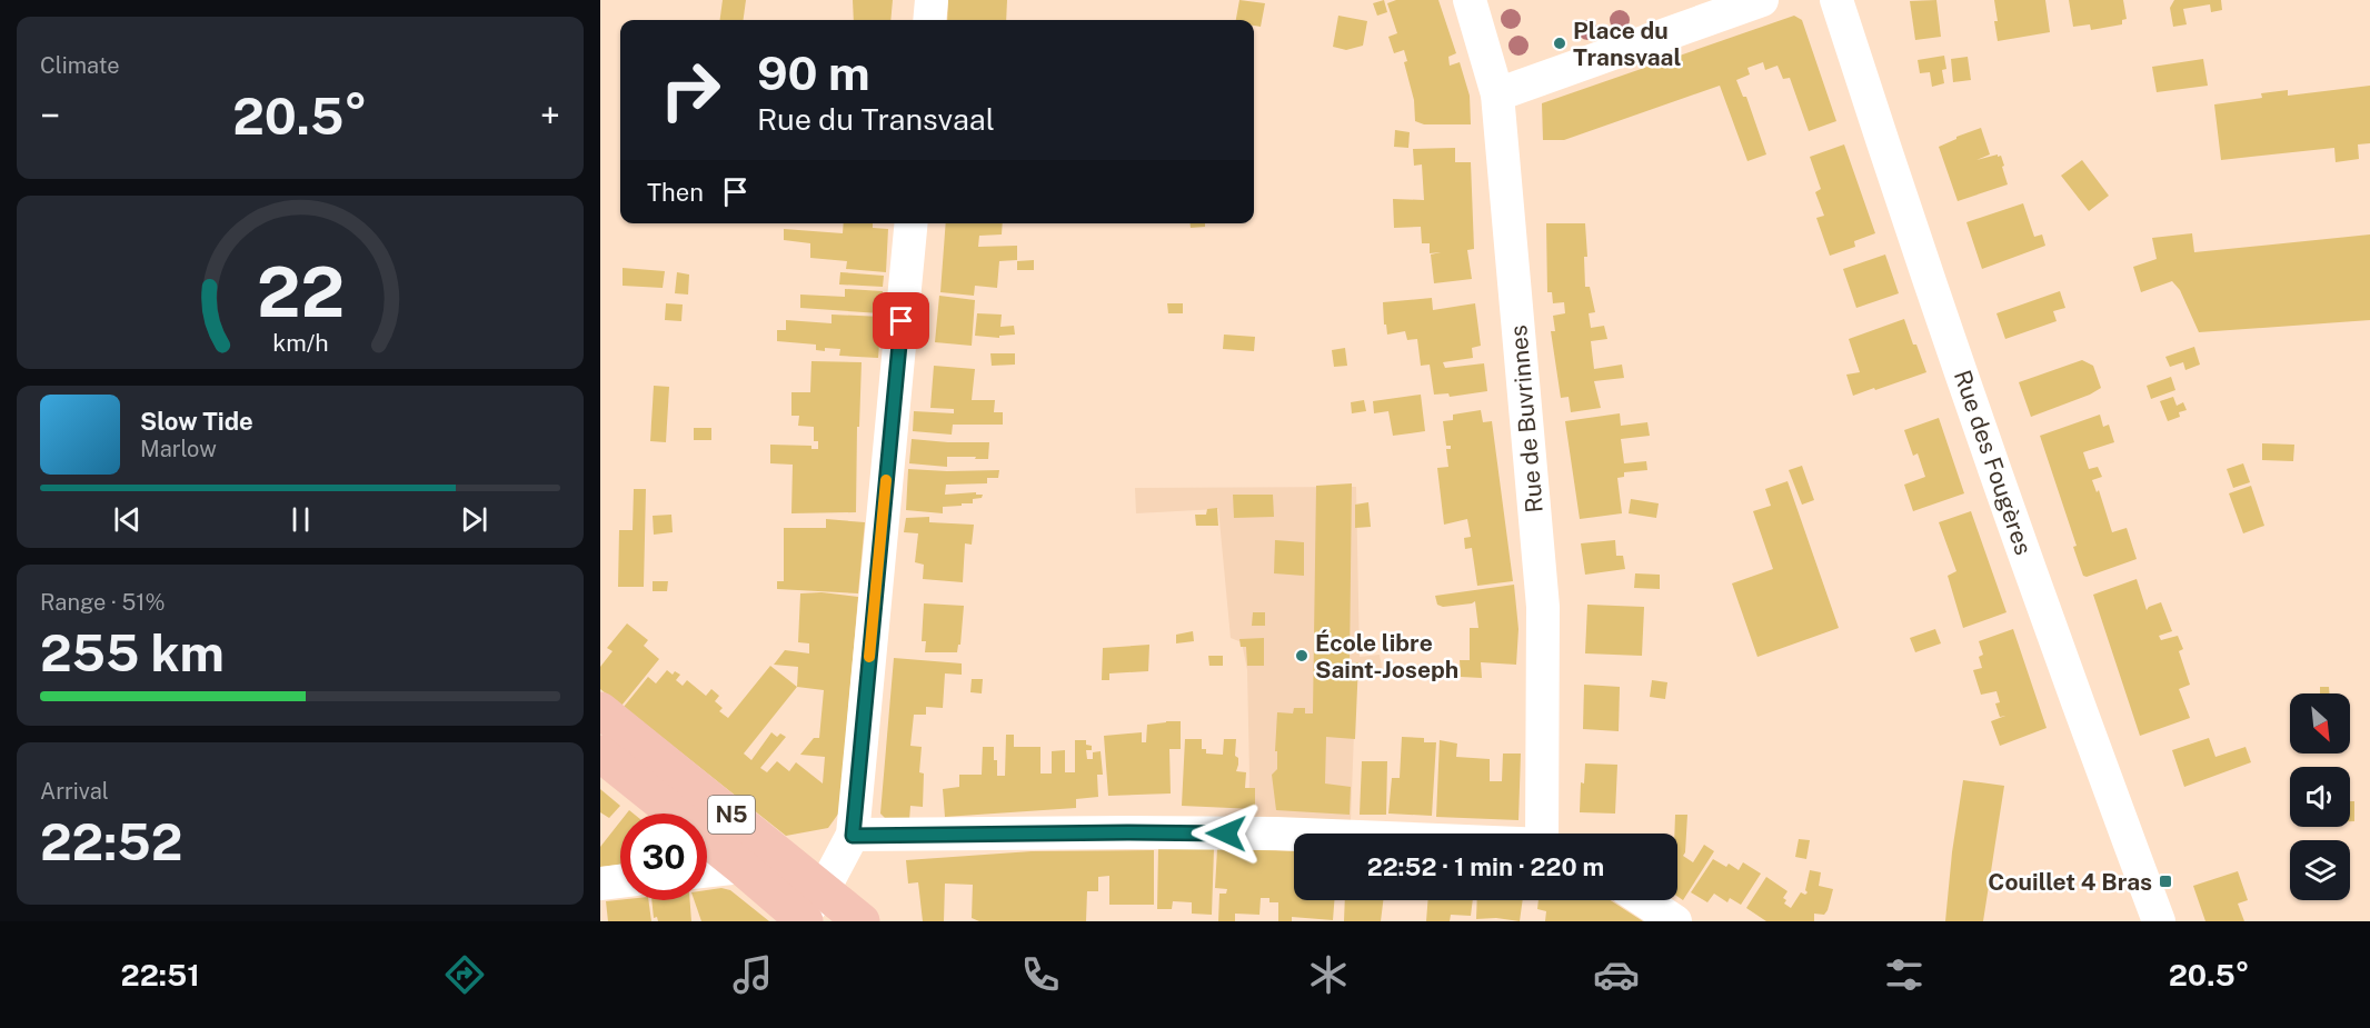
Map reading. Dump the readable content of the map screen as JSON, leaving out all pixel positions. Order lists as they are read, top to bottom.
{
  "streets": {
    "main road": ["N5"],
    "street": ["Rue de Buvrinnes", "Rue des Fougères"]
  },
  "places": {
    "other": ["Place du Transvaal", "École libre Saint-Joseph"],
    "transit": ["Couillet 4 Bras"]
  },
  "north": "bottom right",
  "page": {
    "tile": [
      "Climate",
      ["Range · 51%", "255 km"],
      ["Arrival", "22:52"]
    ],
    "turn": ["90 m", "Rue du Transvaal"],
    "heat": ["−", "20.5°", "+"],
    "then": "Then",
    "song": ["Slow Tide", "Marlow"],
    "limit": "30",
    "trip": "22:52 · 1 min · 220 m",
    "tabs": ["22:51", "20.5°"],
    "gauge": ["22", "km/h"]
  }
}
